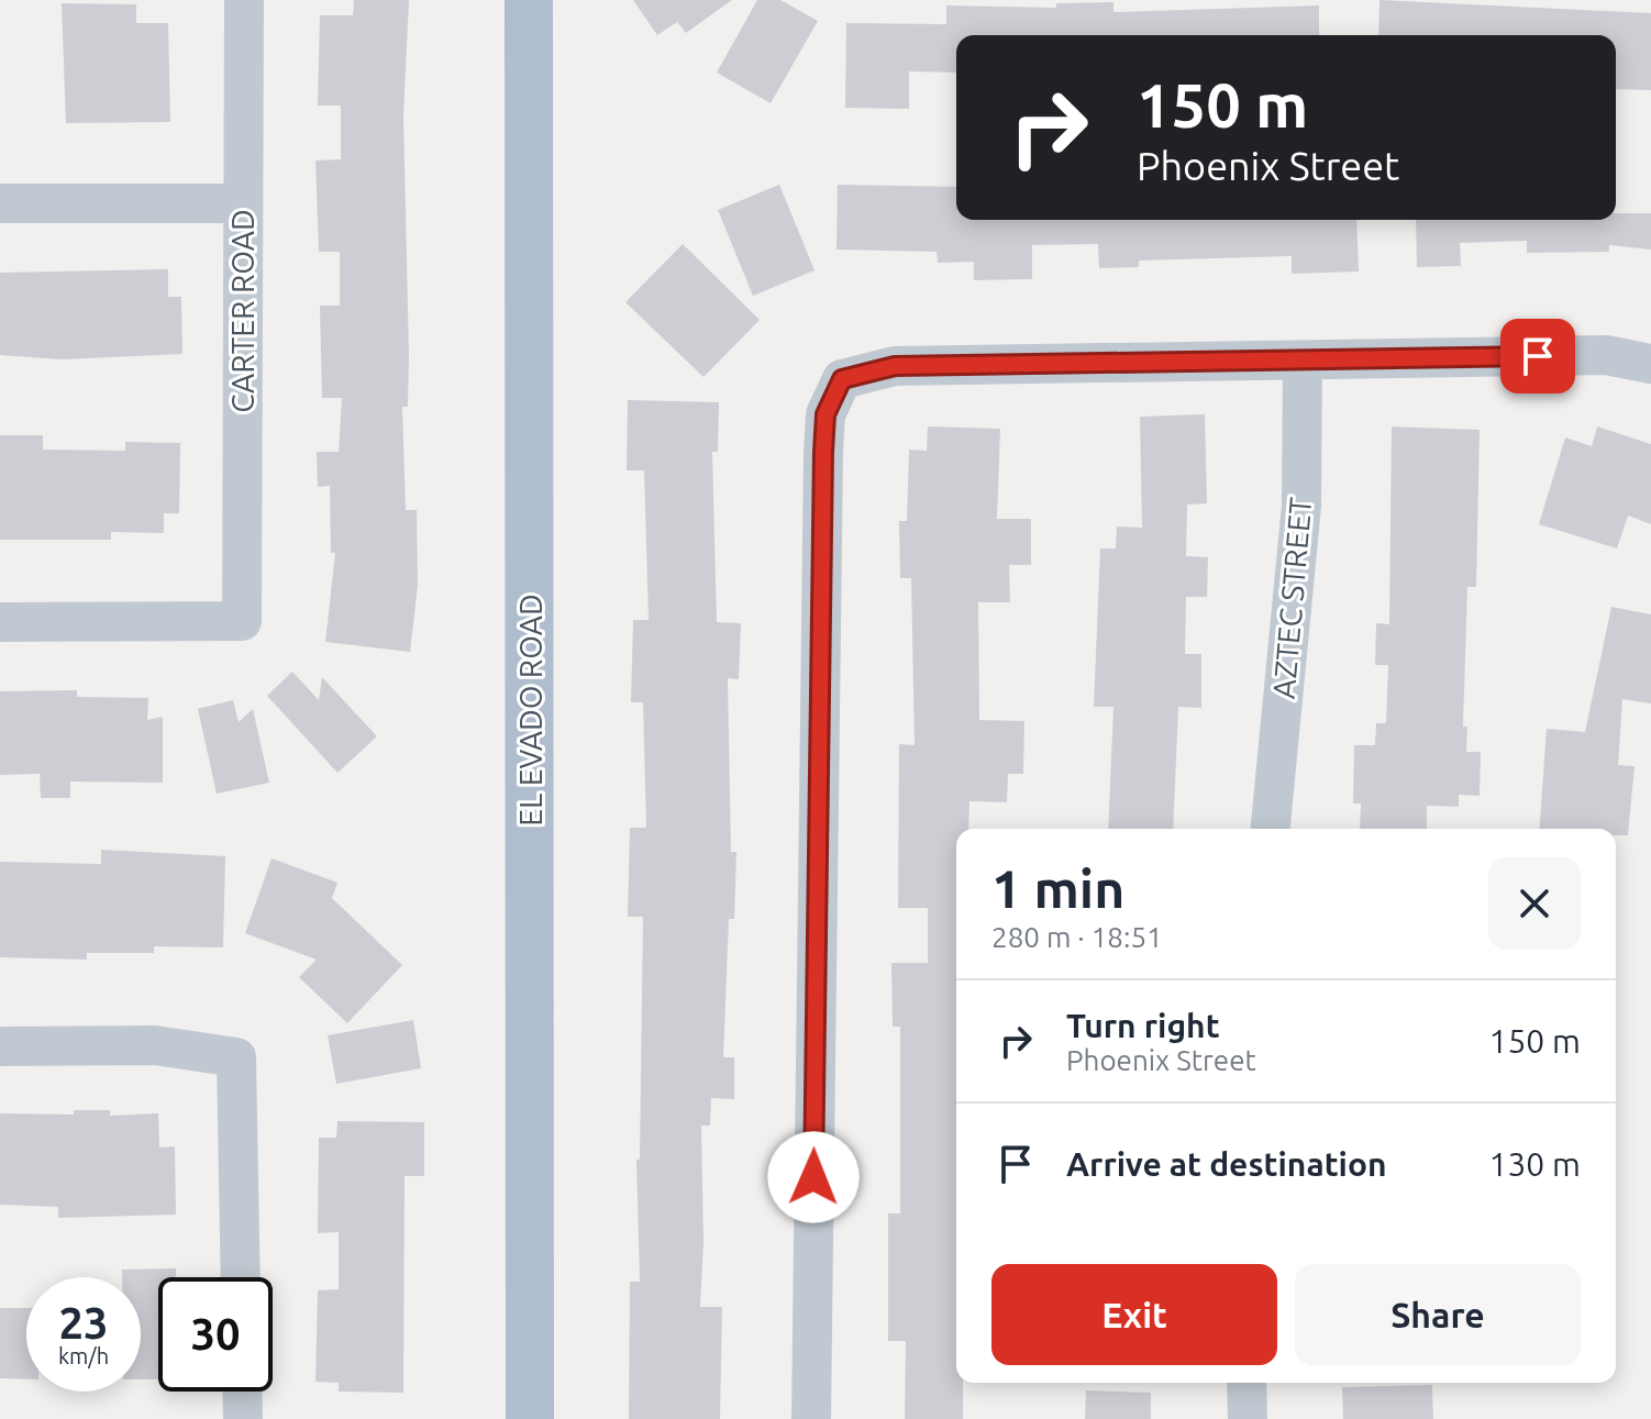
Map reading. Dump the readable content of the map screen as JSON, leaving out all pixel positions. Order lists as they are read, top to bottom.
{
  "streets": {
    "main road": ["EL EVADO ROAD"],
    "street": ["CARTER ROAD", "AZTEC STREET"]
  },
  "page": {
    "turn": ["150 m", "Phoenix Street"],
    "heading": ["1 min", "280 m · 18:51"],
    "list": [
      {
        "name": "Turn right",
        "note": "Phoenix Street",
        "value": "150 m"
      },
      {
        "name": "Arrive at destination",
        "value": "130 m"
      }
    ],
    "buttons": ["Exit", "Share"],
    "speed": "23 km/h",
    "limit": "30"
  }
}
